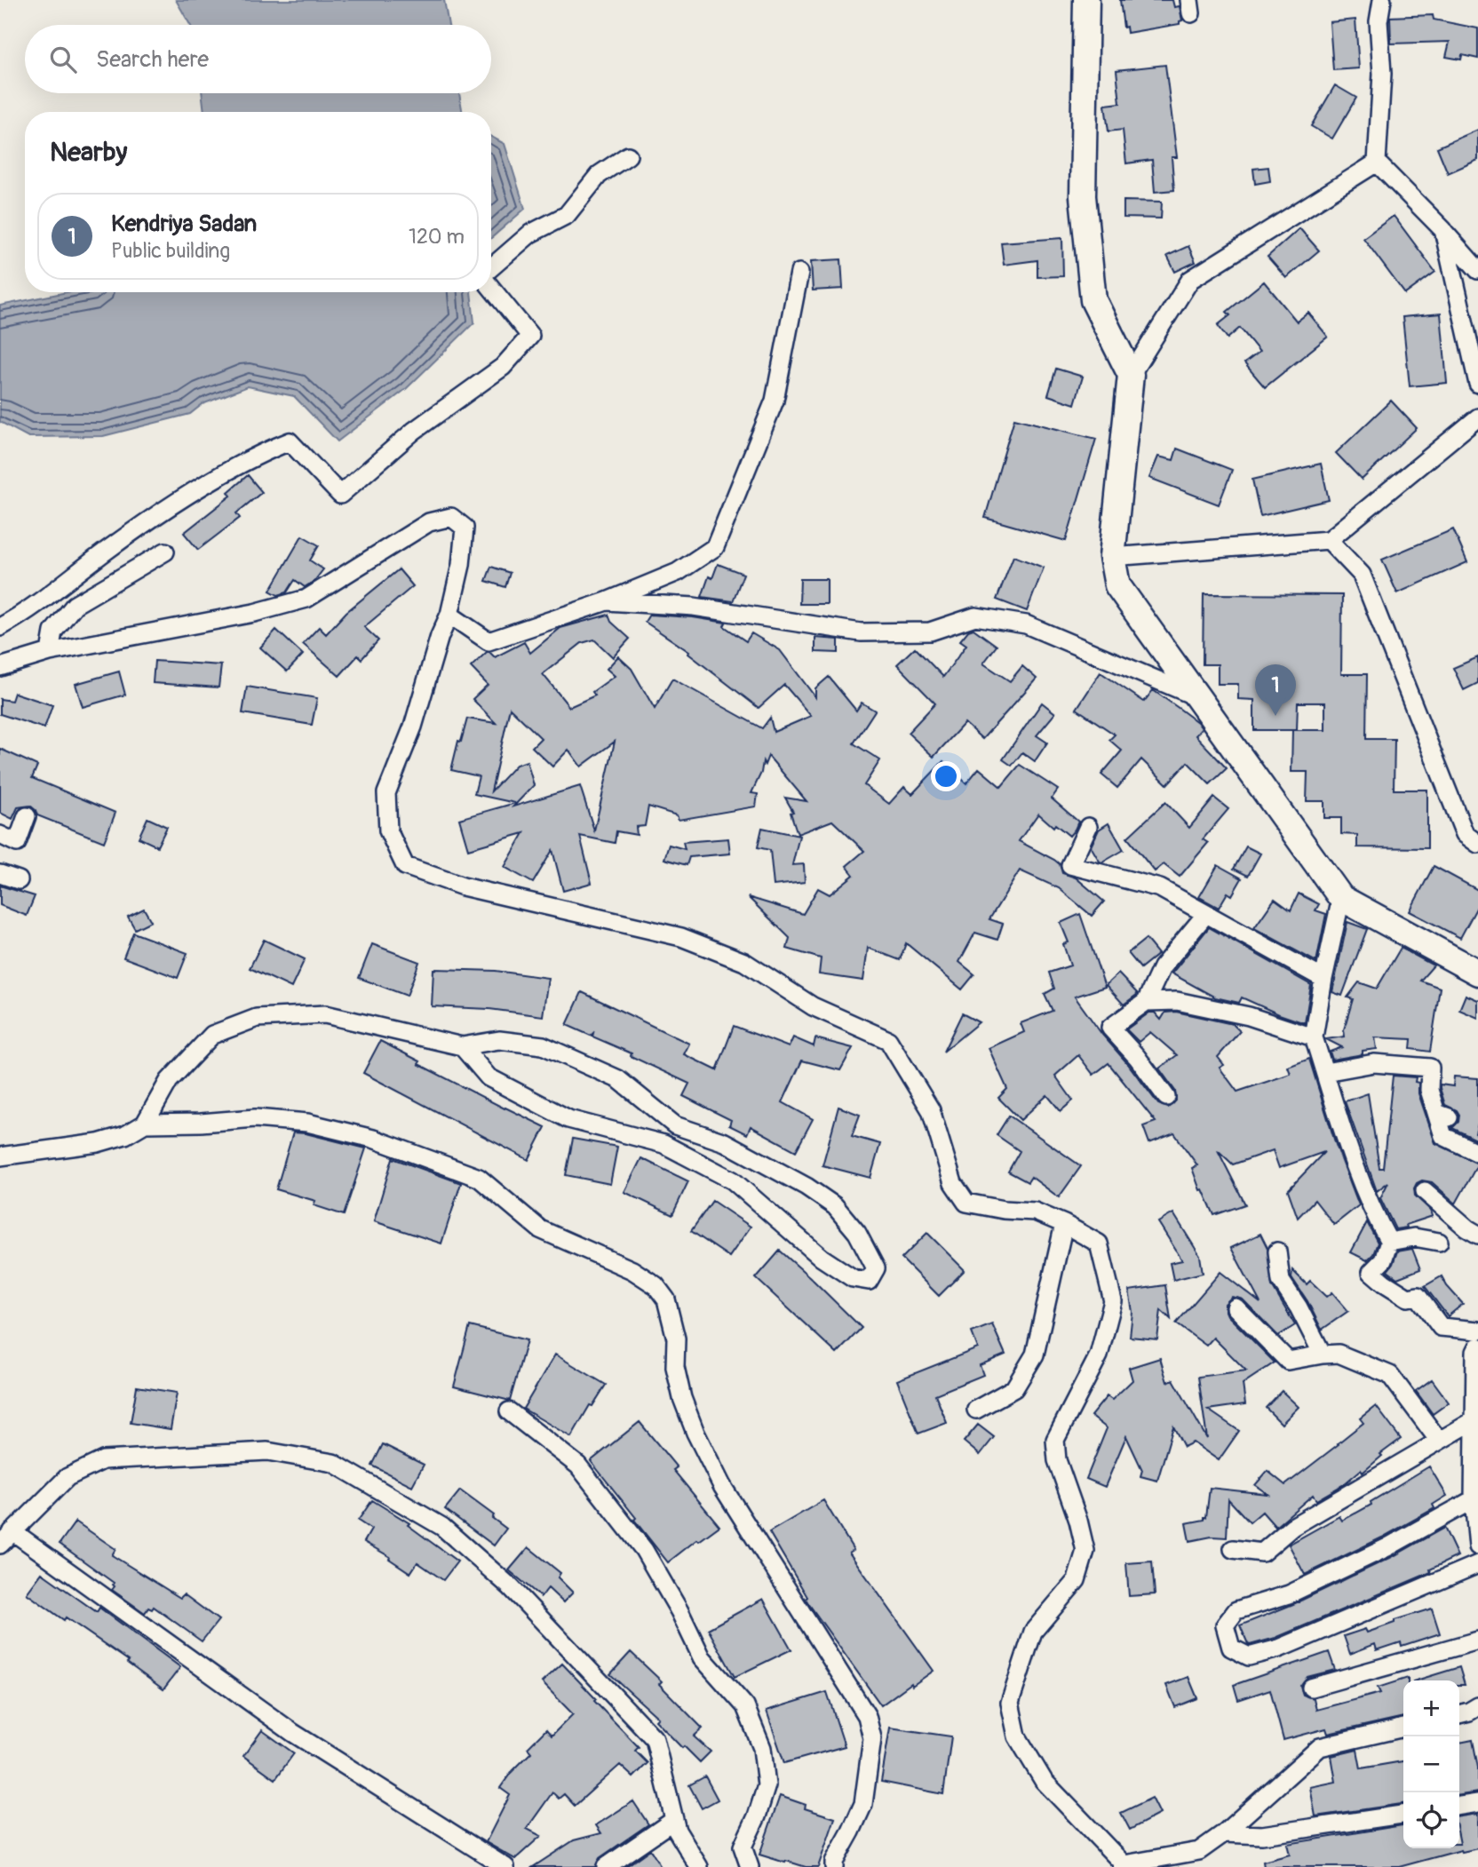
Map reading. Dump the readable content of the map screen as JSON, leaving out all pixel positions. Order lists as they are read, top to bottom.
{
  "page": {
    "search": "Search here",
    "heading": "Nearby",
    "list": [
      {
        "mark": "1",
        "name": "Kendriya Sadan",
        "note": "Public building",
        "value": "120 m"
      }
    ],
    "pins": "1",
    "map_buttons": ["+", "−"]
  }
}
